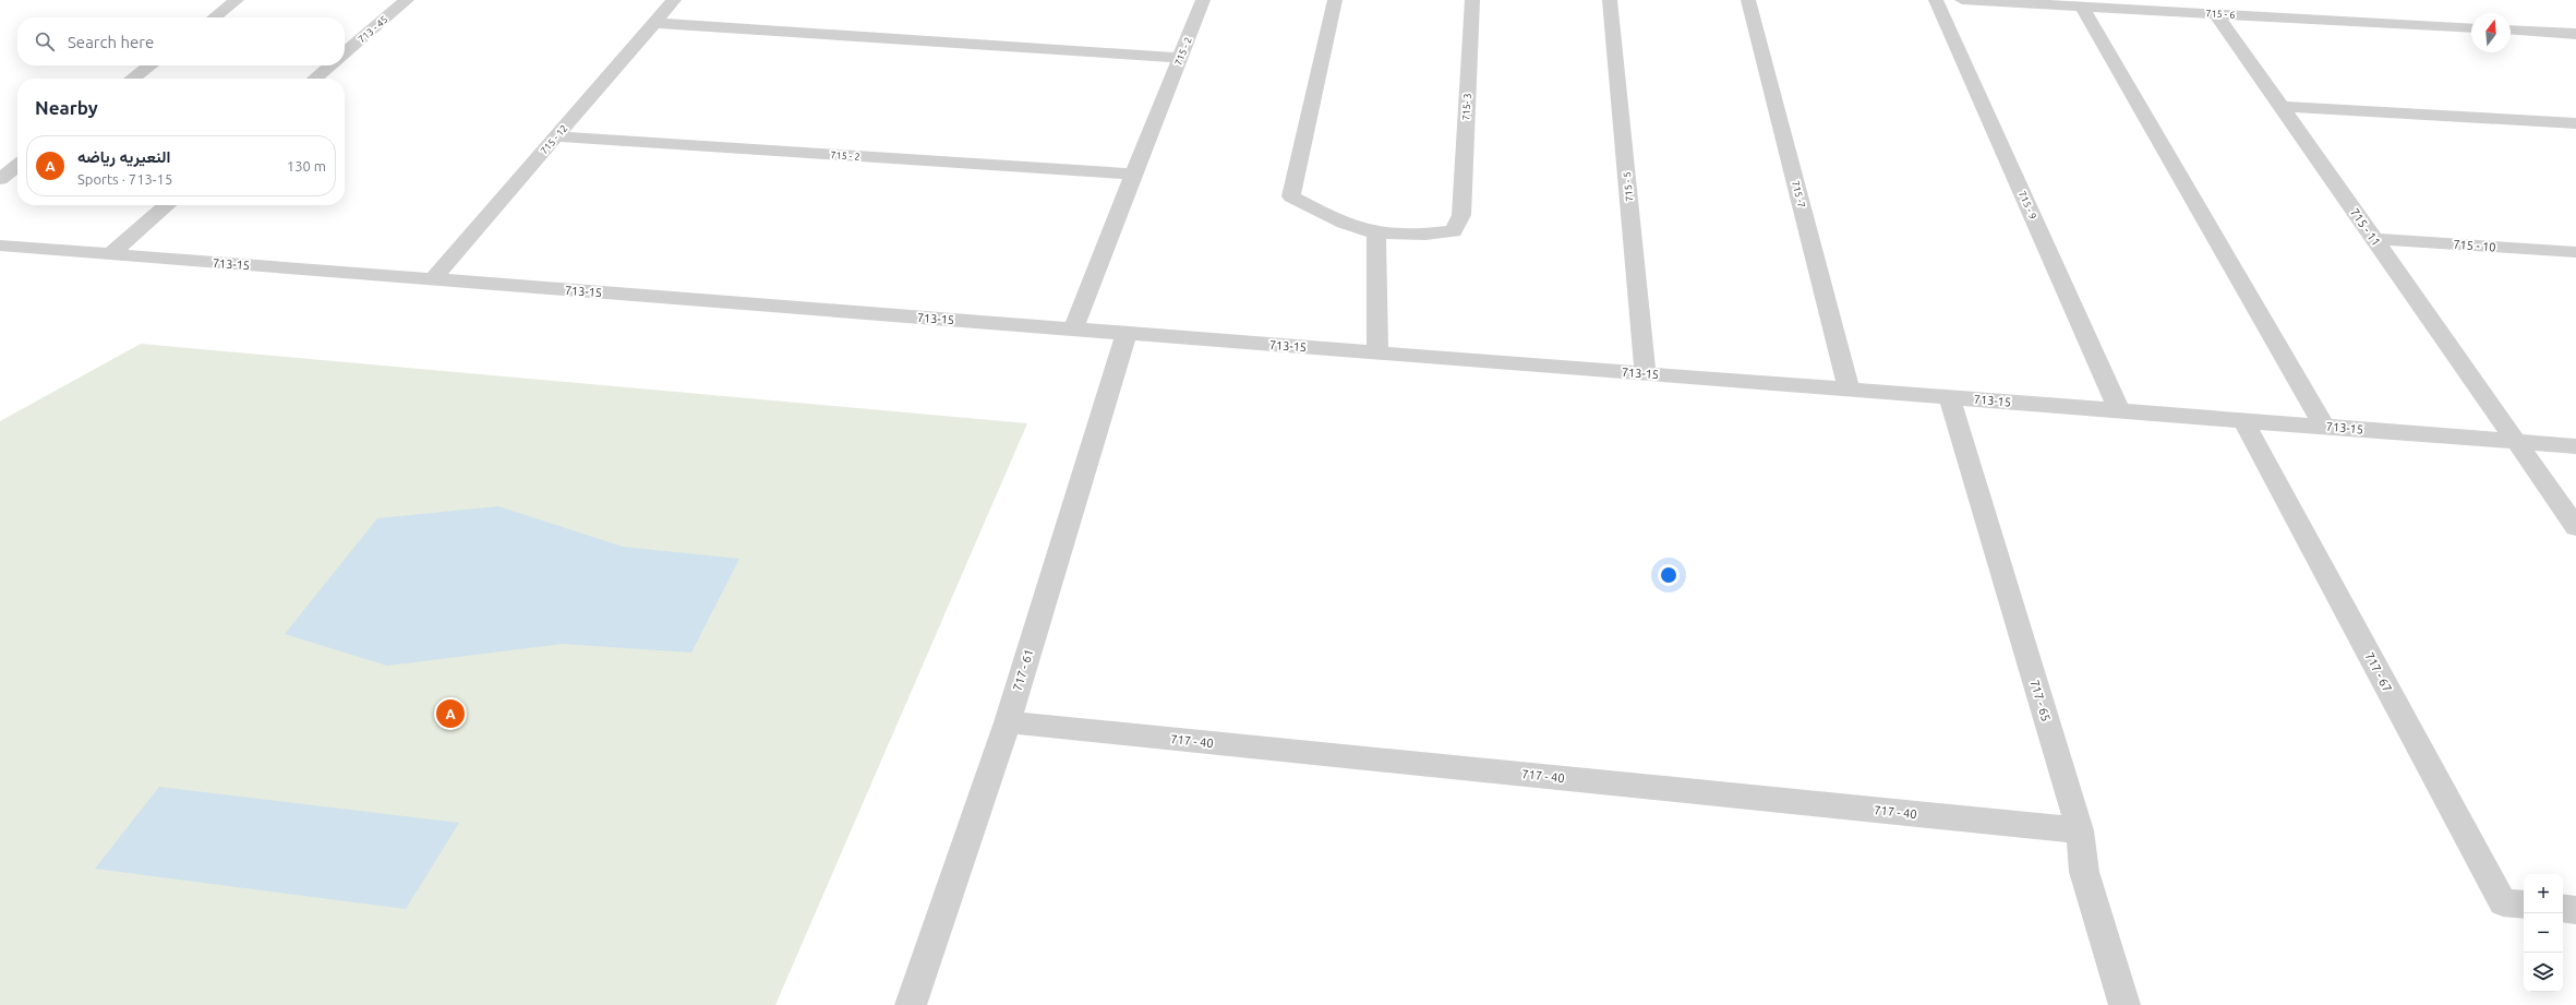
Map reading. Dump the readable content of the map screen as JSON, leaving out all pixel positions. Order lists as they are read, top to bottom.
{
  "streets": {
    "street": [
      "715 - 6",
      "713 - 45",
      "715 - 2",
      "715- 3",
      "715 - 12",
      "715 - 5",
      "715 -7",
      "715 - 9",
      "715 - 11",
      "715 - 10",
      "713-15",
      "717 - 61",
      "717 - 67",
      "717 - 65",
      "717 - 40"
    ]
  },
  "crossings": [
    ["715 - 6", "715 - 11"],
    ["715 - 2", "715 - 12"],
    ["715 - 2", "713-15"],
    ["715 - 12", "713-15"],
    ["715 - 5", "713-15"],
    ["715 -7", "713-15"],
    ["715 - 9", "713-15"],
    ["715 - 11", "715 - 10"],
    ["715 - 11", "713-15"],
    ["713-15", "717 - 61"],
    ["713-15", "717 - 67"],
    ["713-15", "717 - 65"],
    ["717 - 61", "717 - 40"],
    ["717 - 65", "717 - 40"]
  ],
  "north": "top",
  "page": {
    "search": "Search here",
    "heading": "Nearby",
    "list": [
      {
        "mark": "A",
        "name": "النعيريه رياضه",
        "note": "Sports · 713-15",
        "value": "130 m"
      }
    ],
    "pins": "A",
    "map_buttons": ["+", "−"]
  }
}
